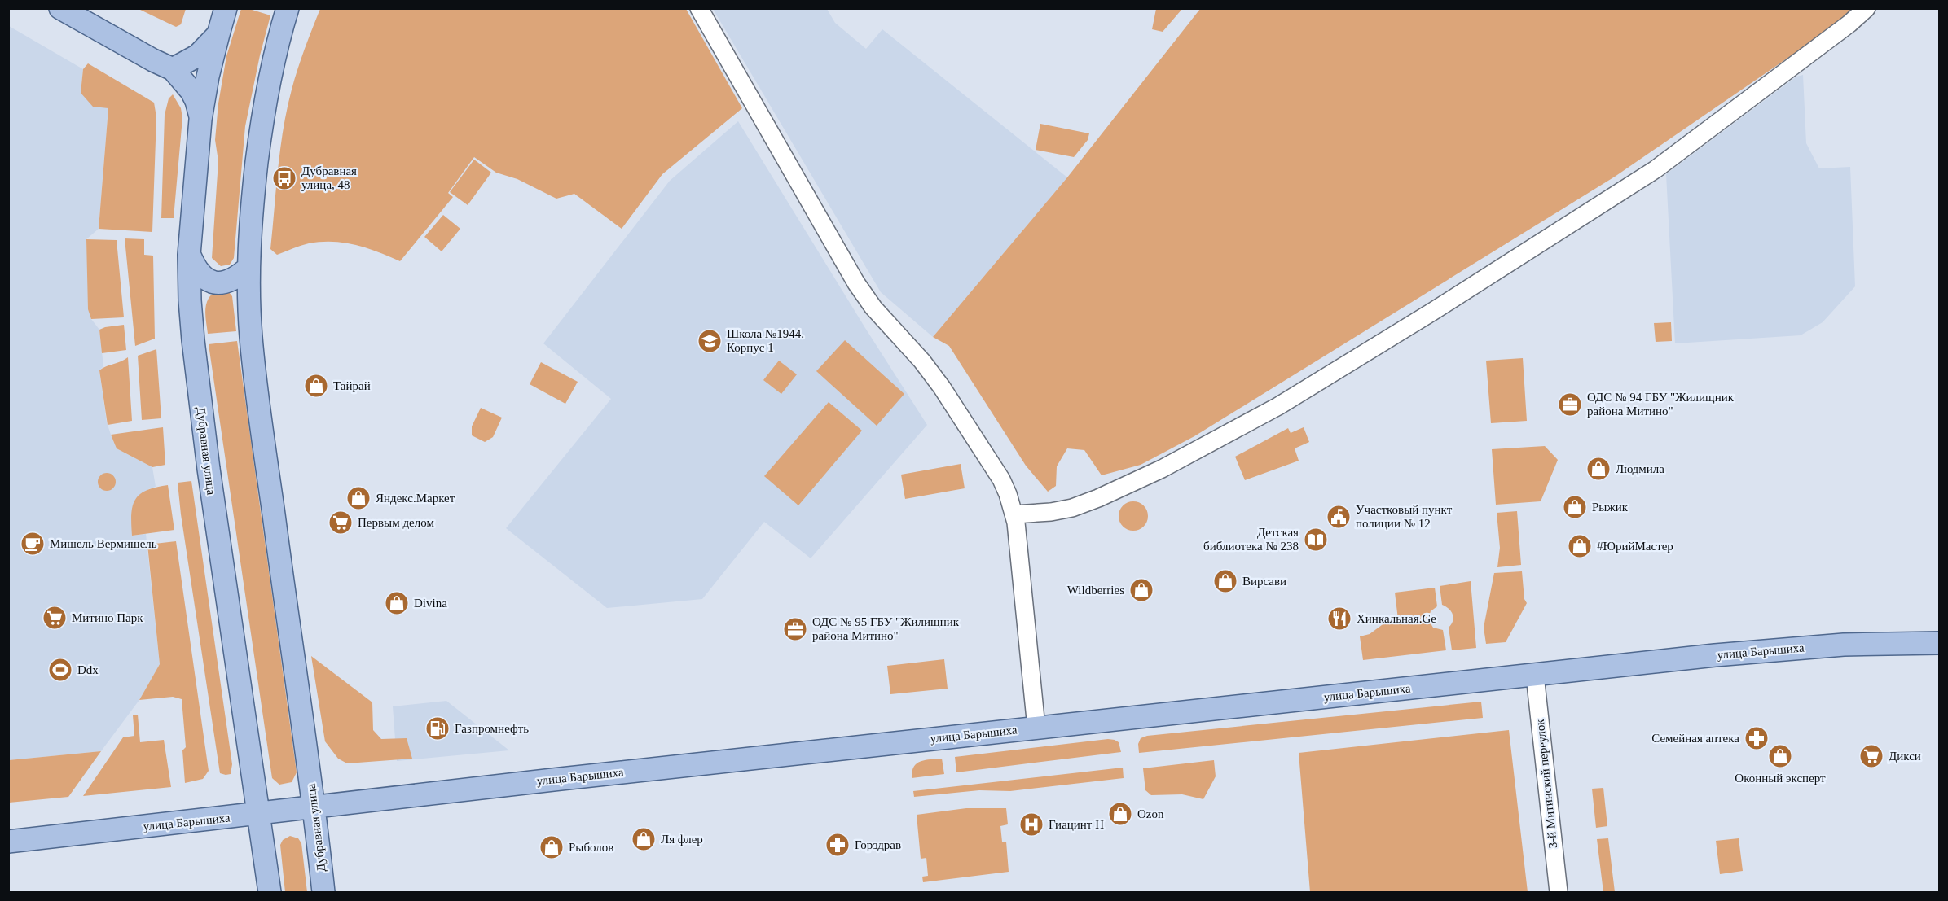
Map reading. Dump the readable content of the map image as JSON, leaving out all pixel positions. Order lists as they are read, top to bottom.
{
  "streets": {
    "main road": ["Дубравная улица", "улица Барышиха"],
    "street": ["3-й Митинский переулок"]
  },
  "crossings": [
    ["Дубравная улица", "улица Барышиха"],
    ["улица Барышиха", "3-й Митинский переулок"]
  ],
  "places": {
    "bus stop": ["Дубравная улица, 48"],
    "school or university": ["Школа №1944. Корпус 1"],
    "shop": [
      "Тайрай",
      "Людмила",
      "Яндекс.Маркет",
      "Рыжик",
      "#ЮрийМастер",
      "Вирсави",
      "Wildberries",
      "Divina",
      "Оконный эксперт",
      "Ozon",
      "Ля флер",
      "Рыболов"
    ],
    "office": ["ОДС № 94 ГБУ \"Жилищник района Митино\"", "ОДС № 95 ГБУ \"Жилищник района Митино\""],
    "public building": ["Участковый пункт полиции № 12"],
    "supermarket": ["Первым делом", "Митино Парк", "Дикси"],
    "library": ["Детская библиотека № 238"],
    "cafe": ["Мишель Вермишель"],
    "restaurant": ["Хинкальная.Ge"],
    "sports": ["Ddx"],
    "fuel station": ["Газпромнефть"],
    "pharmacy": ["Семейная аптека", "Горздрав"],
    "hospital": ["Гиацинт Н"]
  }
}
